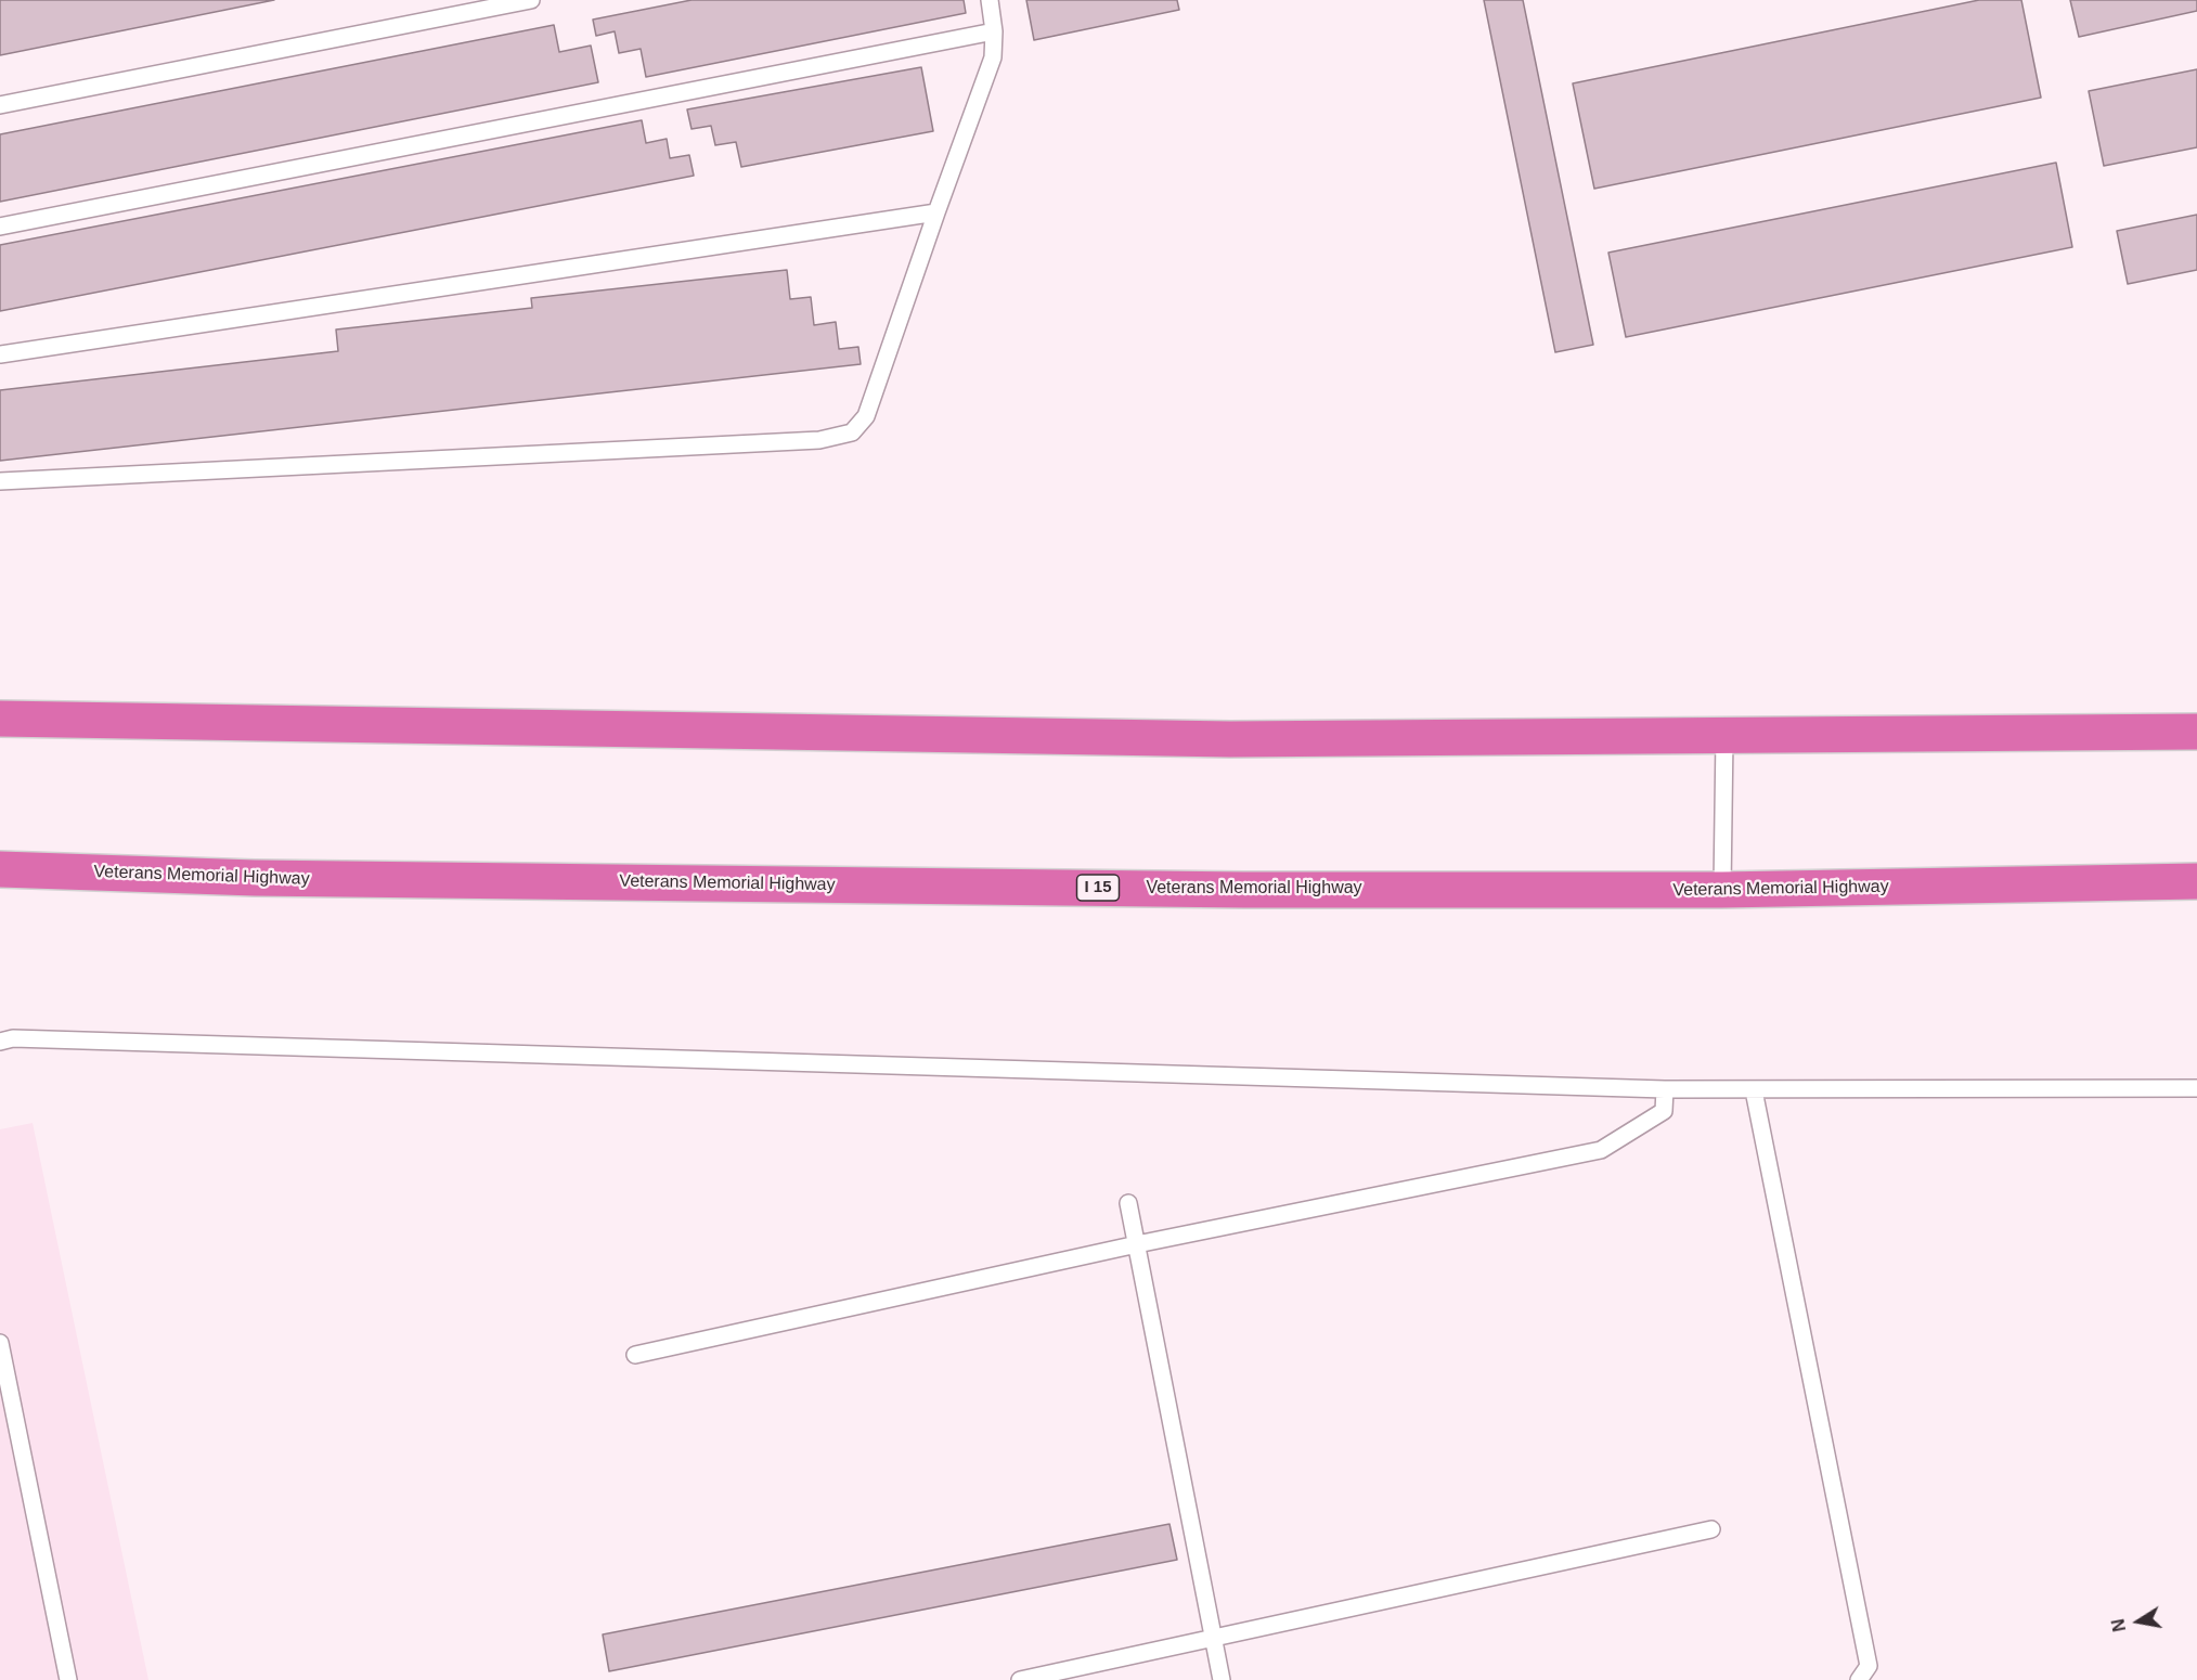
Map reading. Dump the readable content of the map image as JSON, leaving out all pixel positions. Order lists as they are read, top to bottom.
{
  "streets": {
    "highway": ["Veterans Memorial Highway", "I 15"]
  },
  "north": "left"
}
